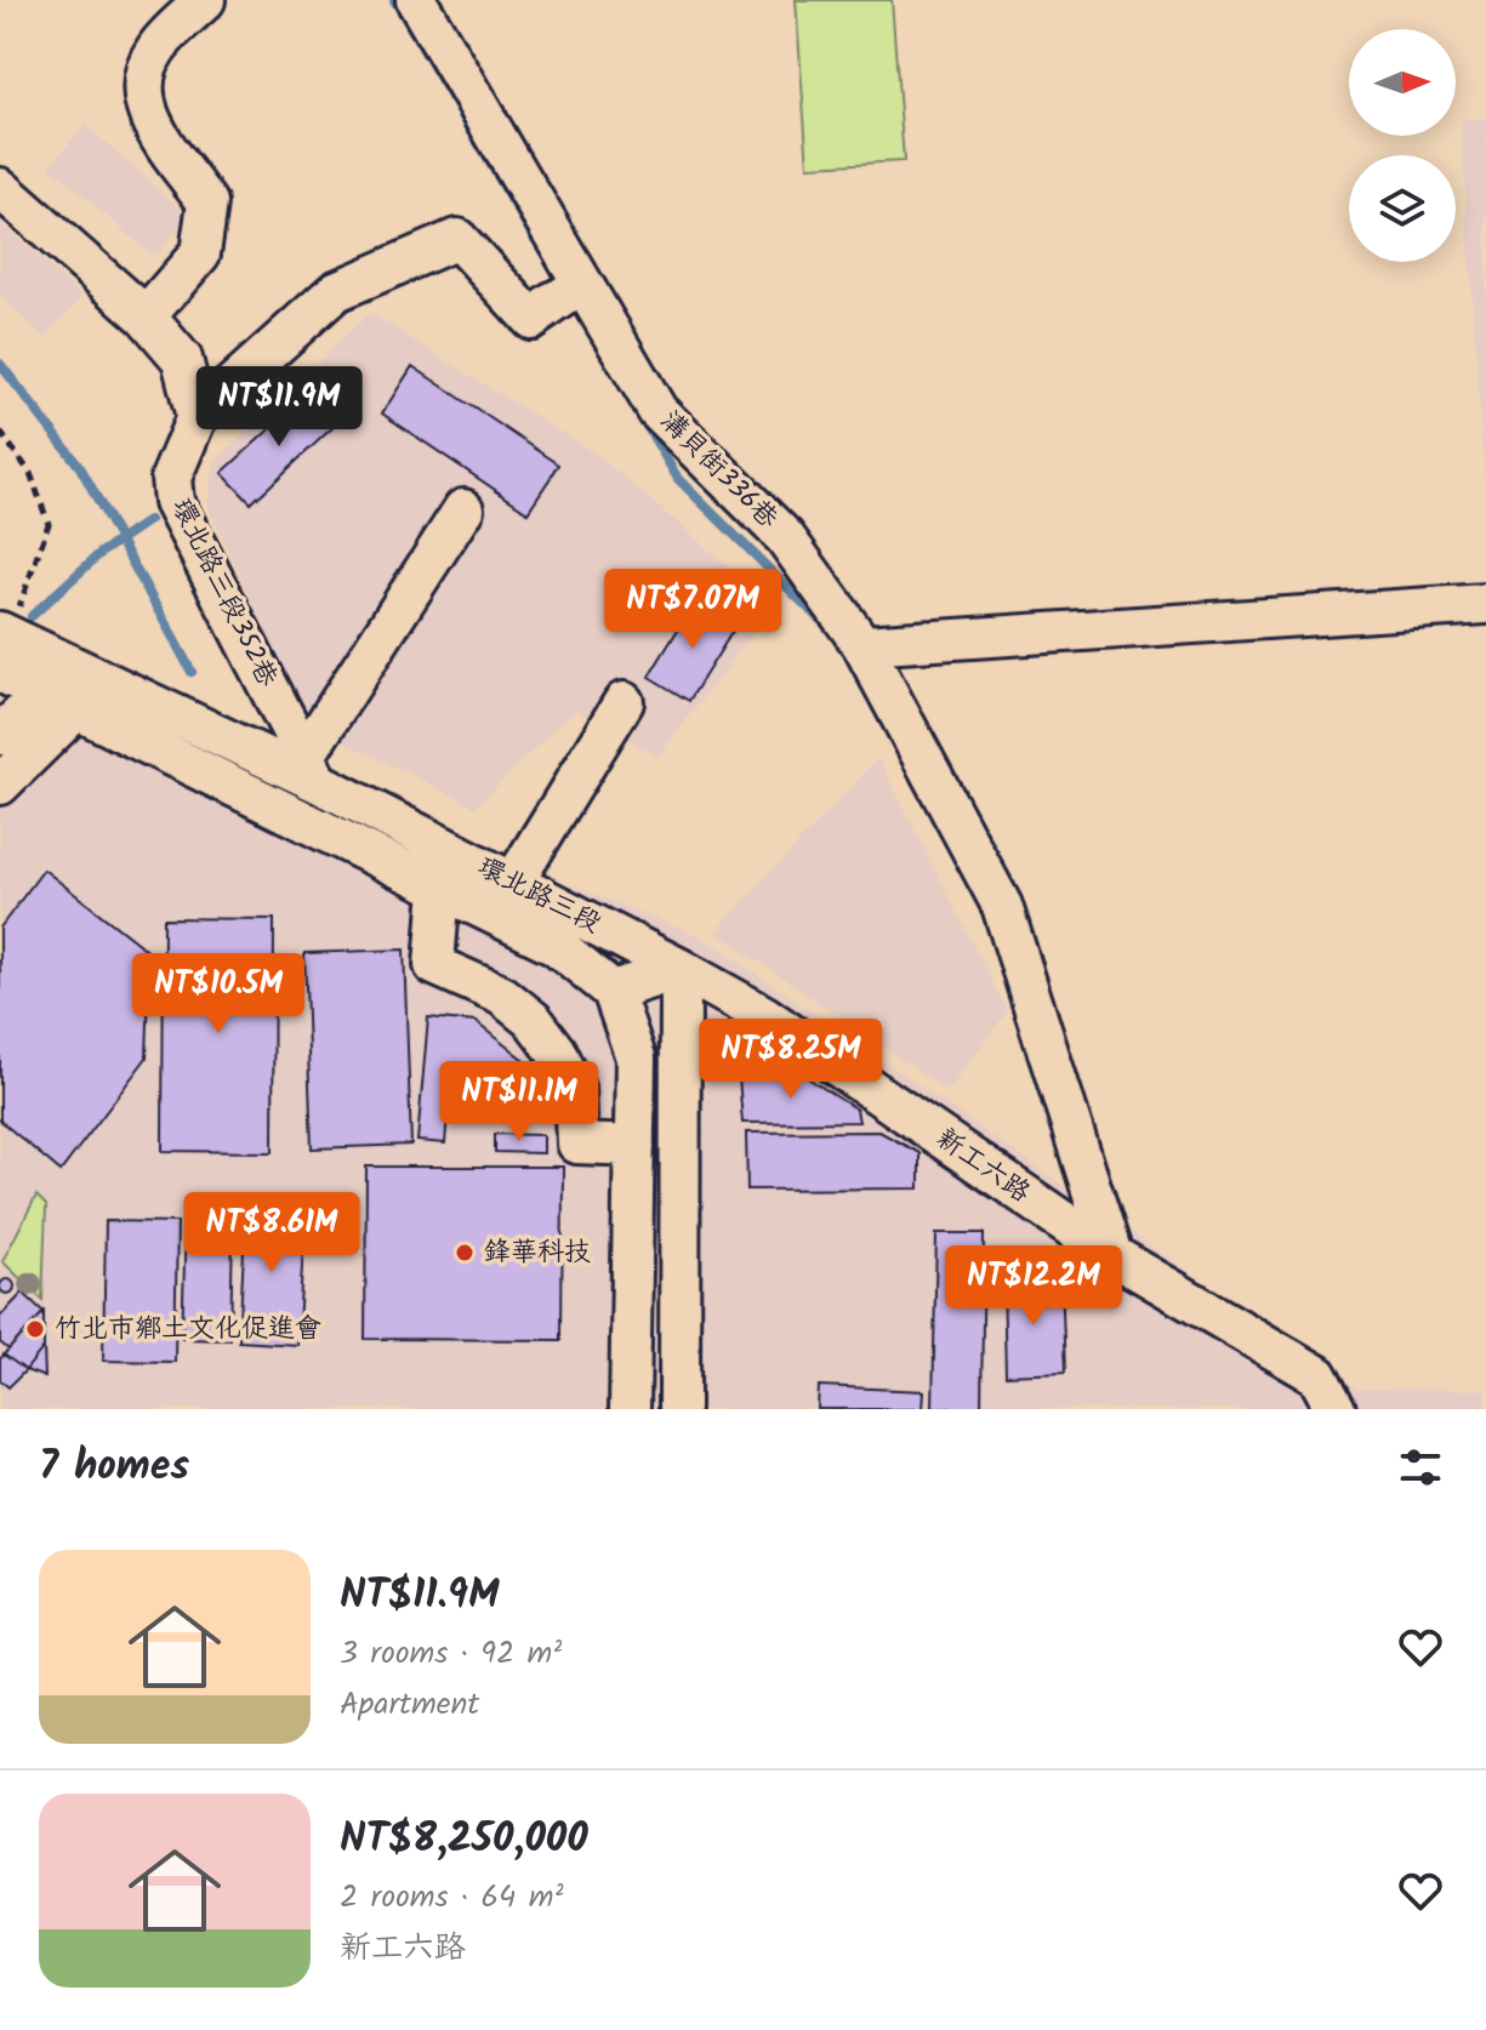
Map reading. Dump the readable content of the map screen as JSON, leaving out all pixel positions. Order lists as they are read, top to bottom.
{
  "streets": {
    "street": [
      "溝貝街336巷",
      "環北路三段352巷",
      "環北路三段",
      "新工六路"
    ]
  },
  "crossings": [
    ["溝貝街336巷", "新工六路"],
    ["環北路三段352巷", "環北路三段"],
    ["環北路三段", "新工六路"]
  ],
  "places": ["鋒華科技", "竹北市鄉土文化促進會"],
  "north": "right",
  "page": {
    "price": [
      "NT$11.9M",
      "NT$7.07M",
      "NT$10.5M",
      "NT$8.25M",
      "NT$11.1M",
      "NT$8.61M",
      "NT$12.2M"
    ],
    "heading": "7 homes",
    "list": [
      {
        "name": "NT$11.9M",
        "note": "3 rooms · 92 m² · Apartment"
      },
      {
        "name": "NT$8,250,000",
        "note": "2 rooms · 64 m² · 新工六路"
      }
    ]
  }
}
